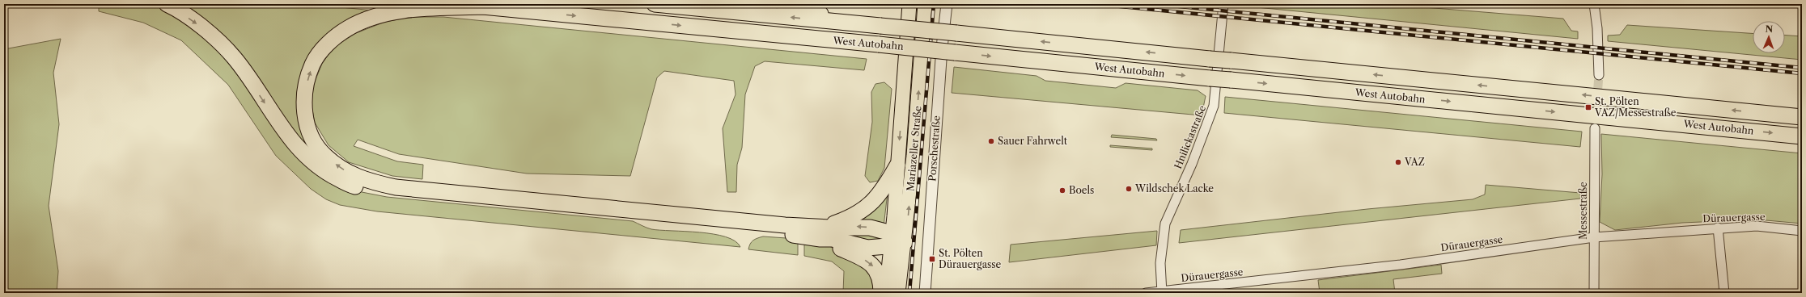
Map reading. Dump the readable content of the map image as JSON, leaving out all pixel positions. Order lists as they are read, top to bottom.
{
  "streets": {
    "highway": ["West Autobahn"],
    "main road": ["Mariazeller Straße"],
    "street": [
      "Hnilickastraße",
      "Porschestraße",
      "Messestraße",
      "Dürauergasse"
    ]
  },
  "crossings": [
    ["Hnilickastraße", "Dürauergasse"],
    ["Messestraße", "Dürauergasse"]
  ],
  "places": {
    "transit": ["St. Pölten VAZ/Messestraße", "St. Pölten Dürauergasse"],
    "other": [
      "Sauer Fahrwelt",
      "VAZ",
      "Wildschek Lacke",
      "Boels"
    ]
  },
  "north": "top"
}
